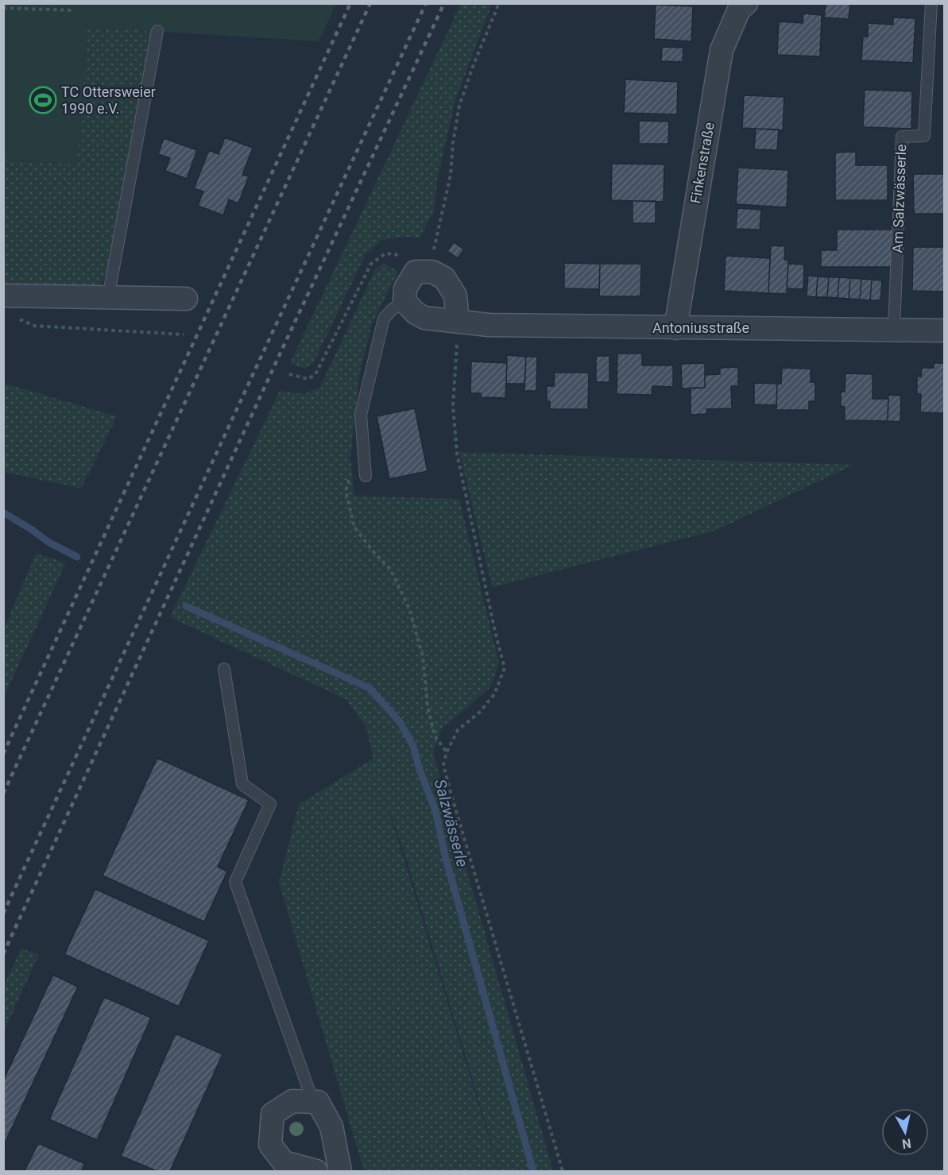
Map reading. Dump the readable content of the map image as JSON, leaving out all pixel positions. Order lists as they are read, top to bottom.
{
  "streets": {
    "street": ["Finkenstraße", "Antoniusstraße"],
    "lane": ["Am Salzwässerle"]
  },
  "crossings": [
    ["Finkenstraße", "Antoniusstraße"],
    ["Am Salzwässerle", "Antoniusstraße"]
  ],
  "water": ["Salzwässerle"],
  "places": {
    "sports": ["TC Ottersweier 1990 e.V."]
  },
  "north": "bottom"
}
